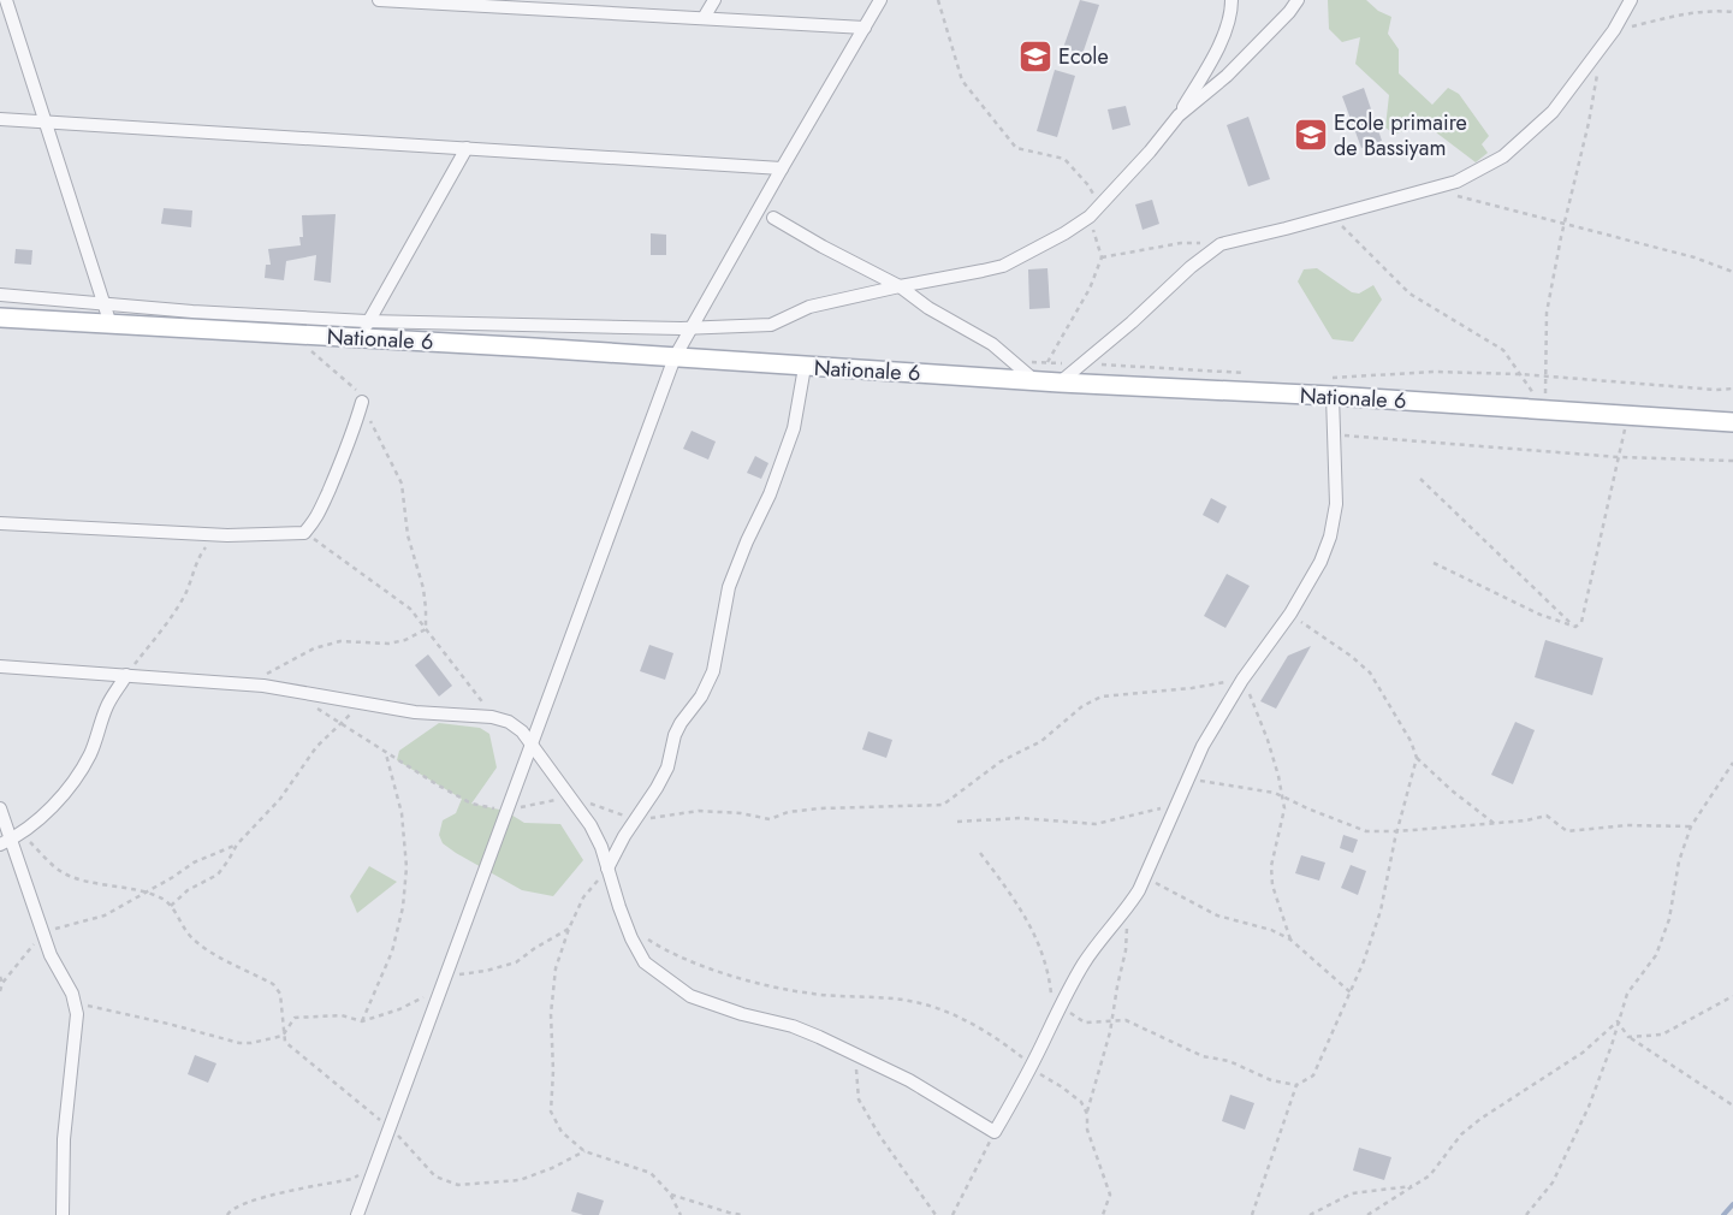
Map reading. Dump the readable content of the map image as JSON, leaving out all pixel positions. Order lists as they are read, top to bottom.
{
  "streets": {
    "main road": ["Nationale 6"]
  },
  "places": {
    "school or university": ["Ecole", "Ecole primaire de Bassiyam"]
  }
}
